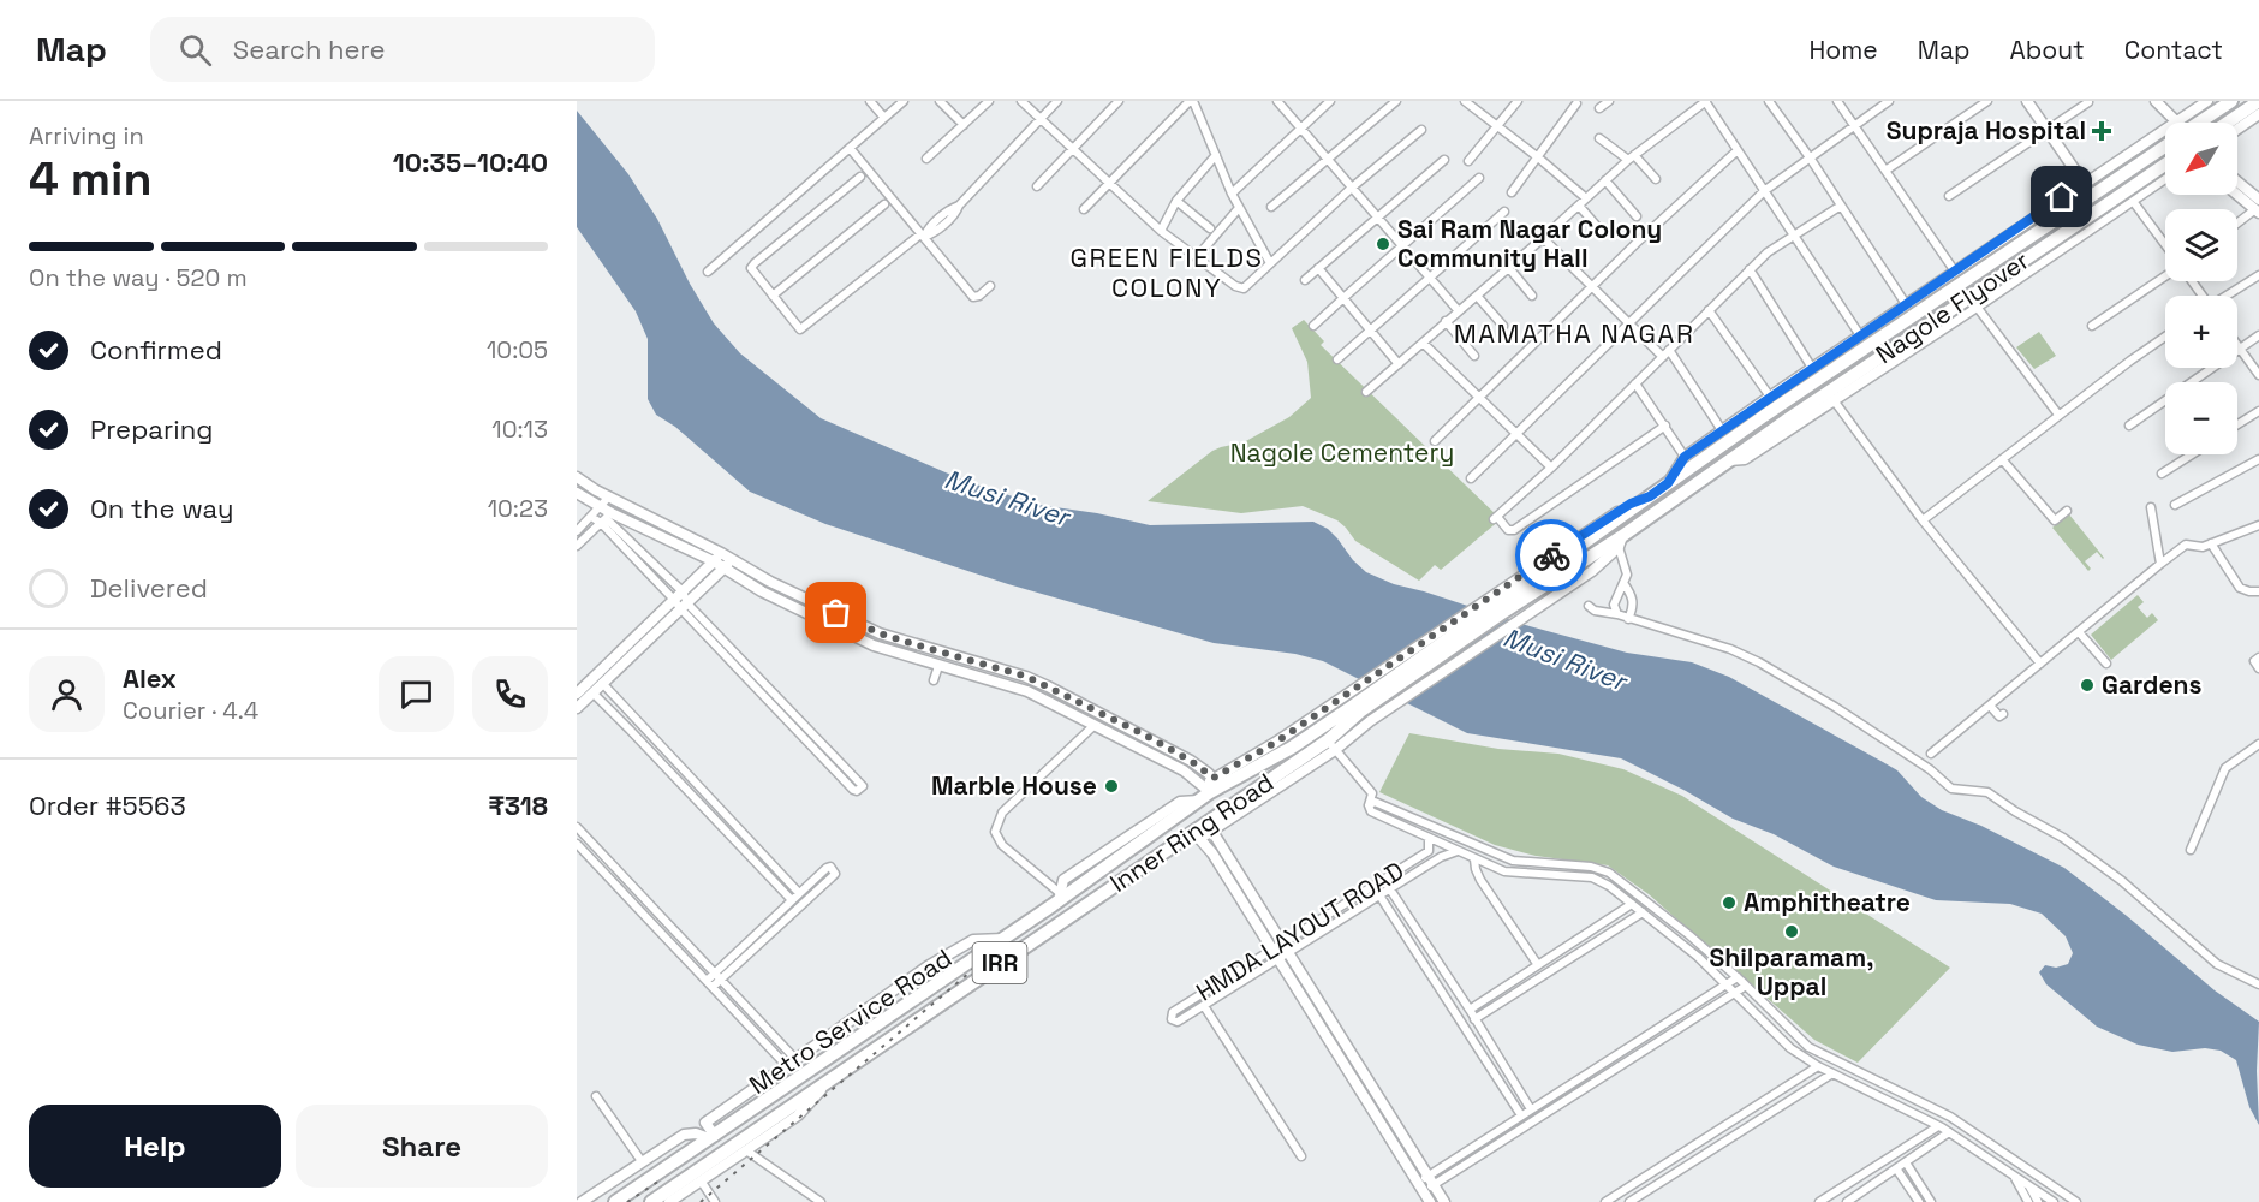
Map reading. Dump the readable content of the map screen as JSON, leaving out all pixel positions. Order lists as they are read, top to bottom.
{
  "streets": {
    "highway": ["Nagole Flyover", "Inner Ring Road", "IRR"],
    "street": ["HMDA LAYOUT ROAD", "Metro Service Road"]
  },
  "crossings": [
    ["Nagole Flyover", "Inner Ring Road"],
    ["Inner Ring Road", "Metro Service Road"]
  ],
  "districts": ["GREEN FIELDS COLONY", "MAMATHA NAGAR"],
  "water": ["Musi River"],
  "parks": ["Nagole Cementery"],
  "places": {
    "health": ["Supraja Hospital"],
    "other": [
      "Sai Ram Nagar Colony Community Hall",
      "Gardens",
      "Marble House",
      "Amphitheatre",
      "Shilparamam, Uppal"
    ]
  },
  "north": "bottom left",
  "page": {
    "header": "Map",
    "search": "Search here",
    "nav": [
      "Home",
      "Map",
      "About",
      "Contact"
    ],
    "heading": ["4 min", "Arriving in", "10:35–10:40"],
    "panel": [
      "Alex",
      "Courier · 4.4",
      "Order #5563",
      "₹318"
    ],
    "map_buttons": ["+", "−"],
    "bar": "On the way · 520 m",
    "list": [
      ["Confirmed", "10:05"],
      ["Preparing", "10:13"],
      ["On the way", "10:23"],
      "Delivered"
    ],
    "buttons": ["Help", "Share"]
  }
}
